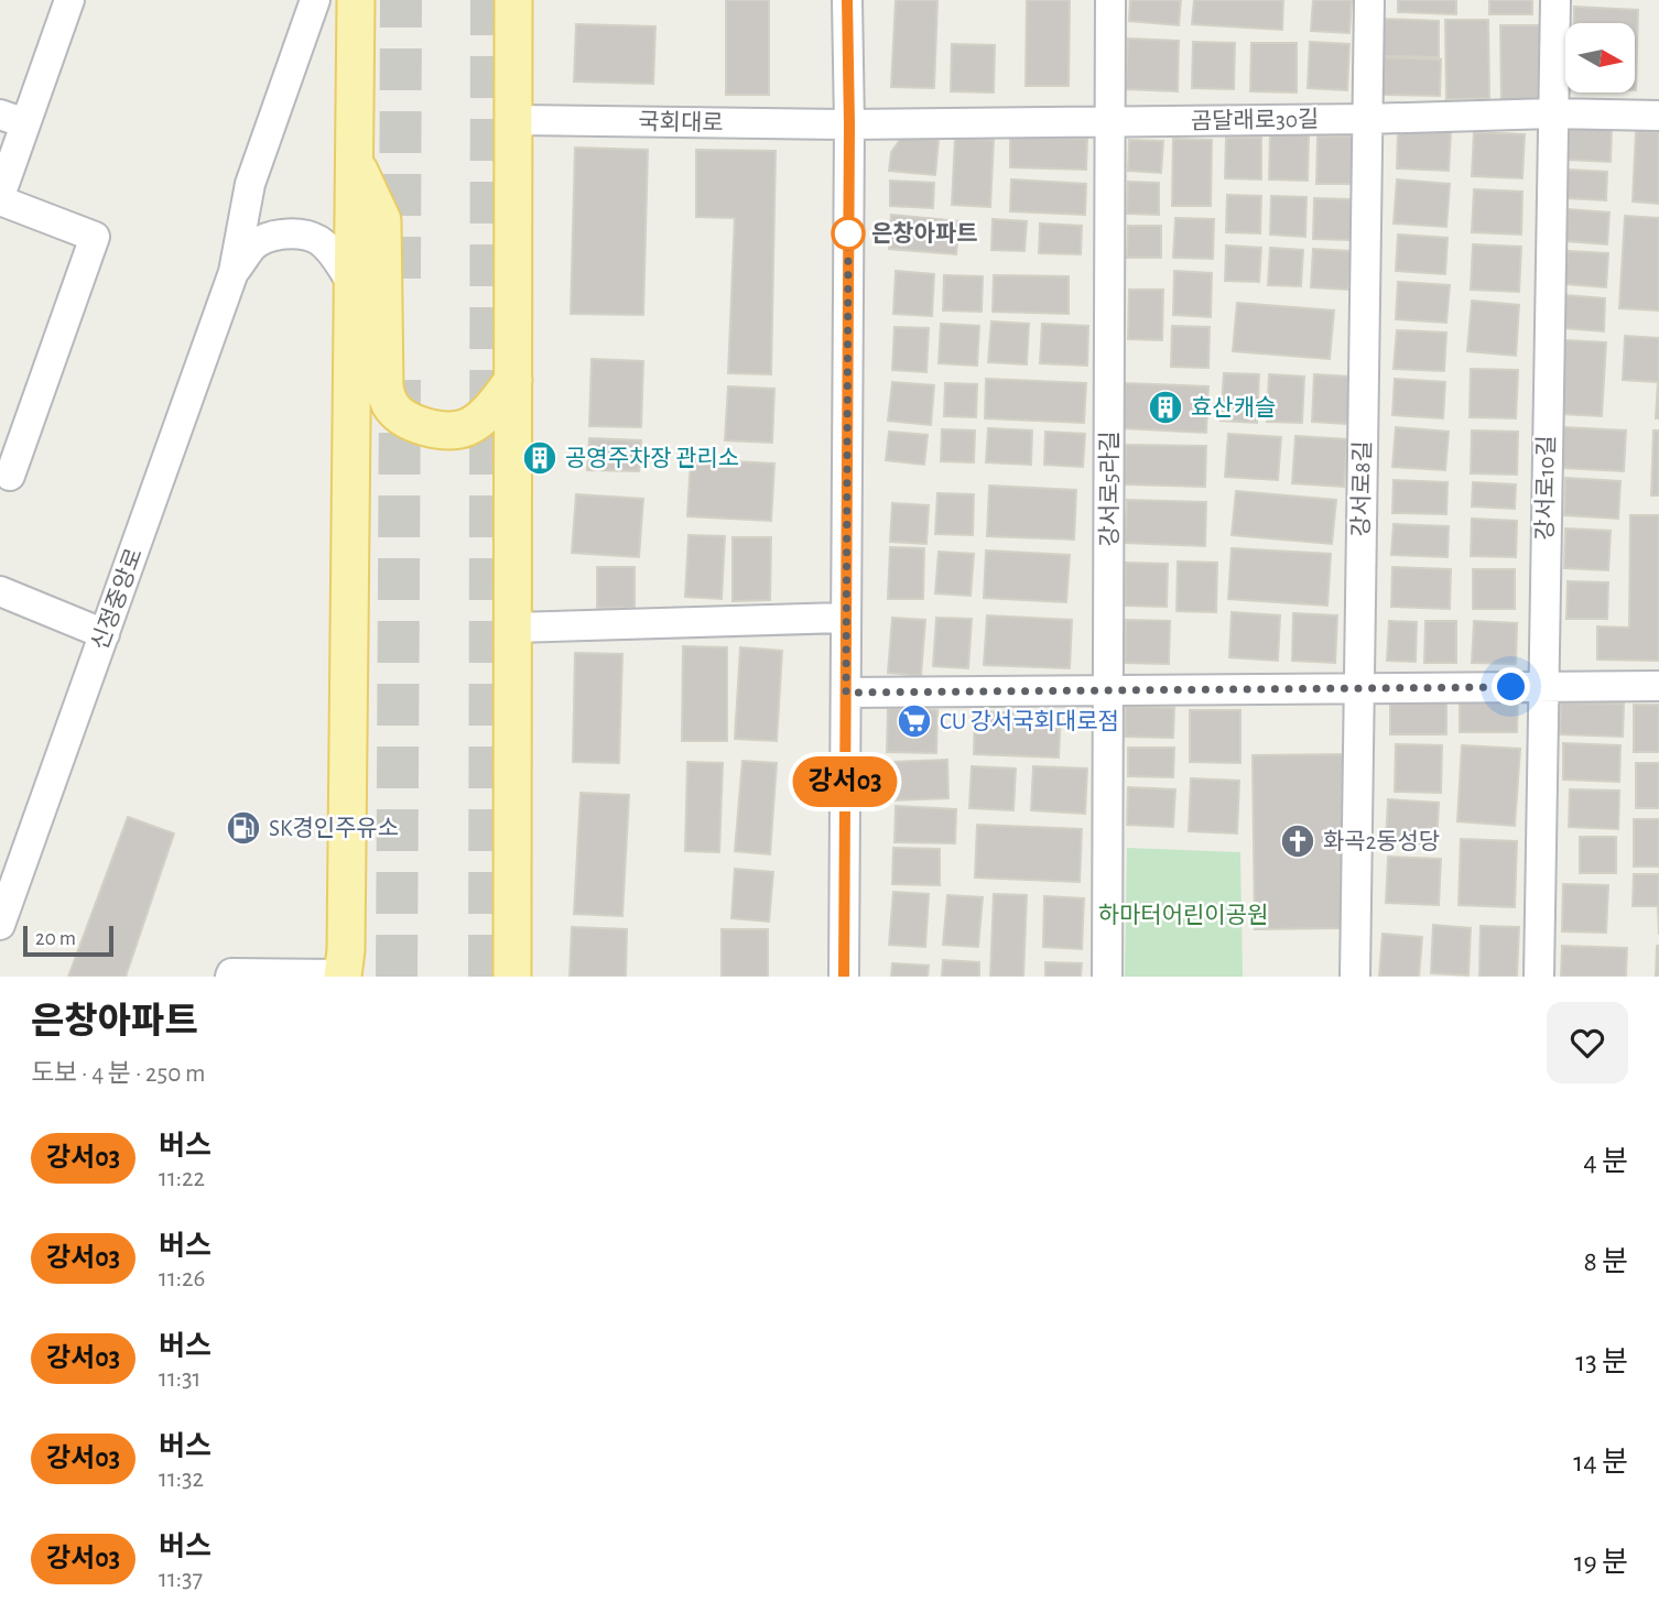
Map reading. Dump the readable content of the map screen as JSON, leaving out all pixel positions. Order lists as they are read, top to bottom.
{
  "streets": {
    "street": [
      "곰달래로30길",
      "국회대로",
      "강서로10길",
      "강서로5라길",
      "강서로8길",
      "신정중앙로"
    ]
  },
  "crossings": [
    ["곰달래로30길", "국회대로"],
    ["곰달래로30길", "강서로10길"],
    ["곰달래로30길", "강서로5라길"],
    ["곰달래로30길", "강서로8길"]
  ],
  "parks": ["하마터어린이공원"],
  "places": {
    "other": ["은창아파트"],
    "building": ["효산캐슬", "공영주차장 관리소"],
    "supermarket": ["CU 강서국회대로점"],
    "fuel station": ["SK경인주유소"],
    "church": ["화곡2동성당"]
  },
  "lines": ["bus line 강서03"],
  "scale_bar": "20 m",
  "north": "right",
  "page": {
    "on_map": "강서03",
    "scale": "20 m",
    "heading": ["은창아파트", "도보 · 4 분 · 250 m"],
    "list": [
      {
        "mark": "강서03",
        "name": "버스",
        "note": "11:22",
        "value": "4 분"
      },
      {
        "mark": "강서03",
        "name": "버스",
        "note": "11:26",
        "value": "8 분"
      },
      {
        "mark": "강서03",
        "name": "버스",
        "note": "11:31",
        "value": "13 분"
      },
      {
        "mark": "강서03",
        "name": "버스",
        "note": "11:32",
        "value": "14 분"
      },
      {
        "mark": "강서03",
        "name": "버스",
        "note": "11:37",
        "value": "19 분"
      }
    ]
  }
}
